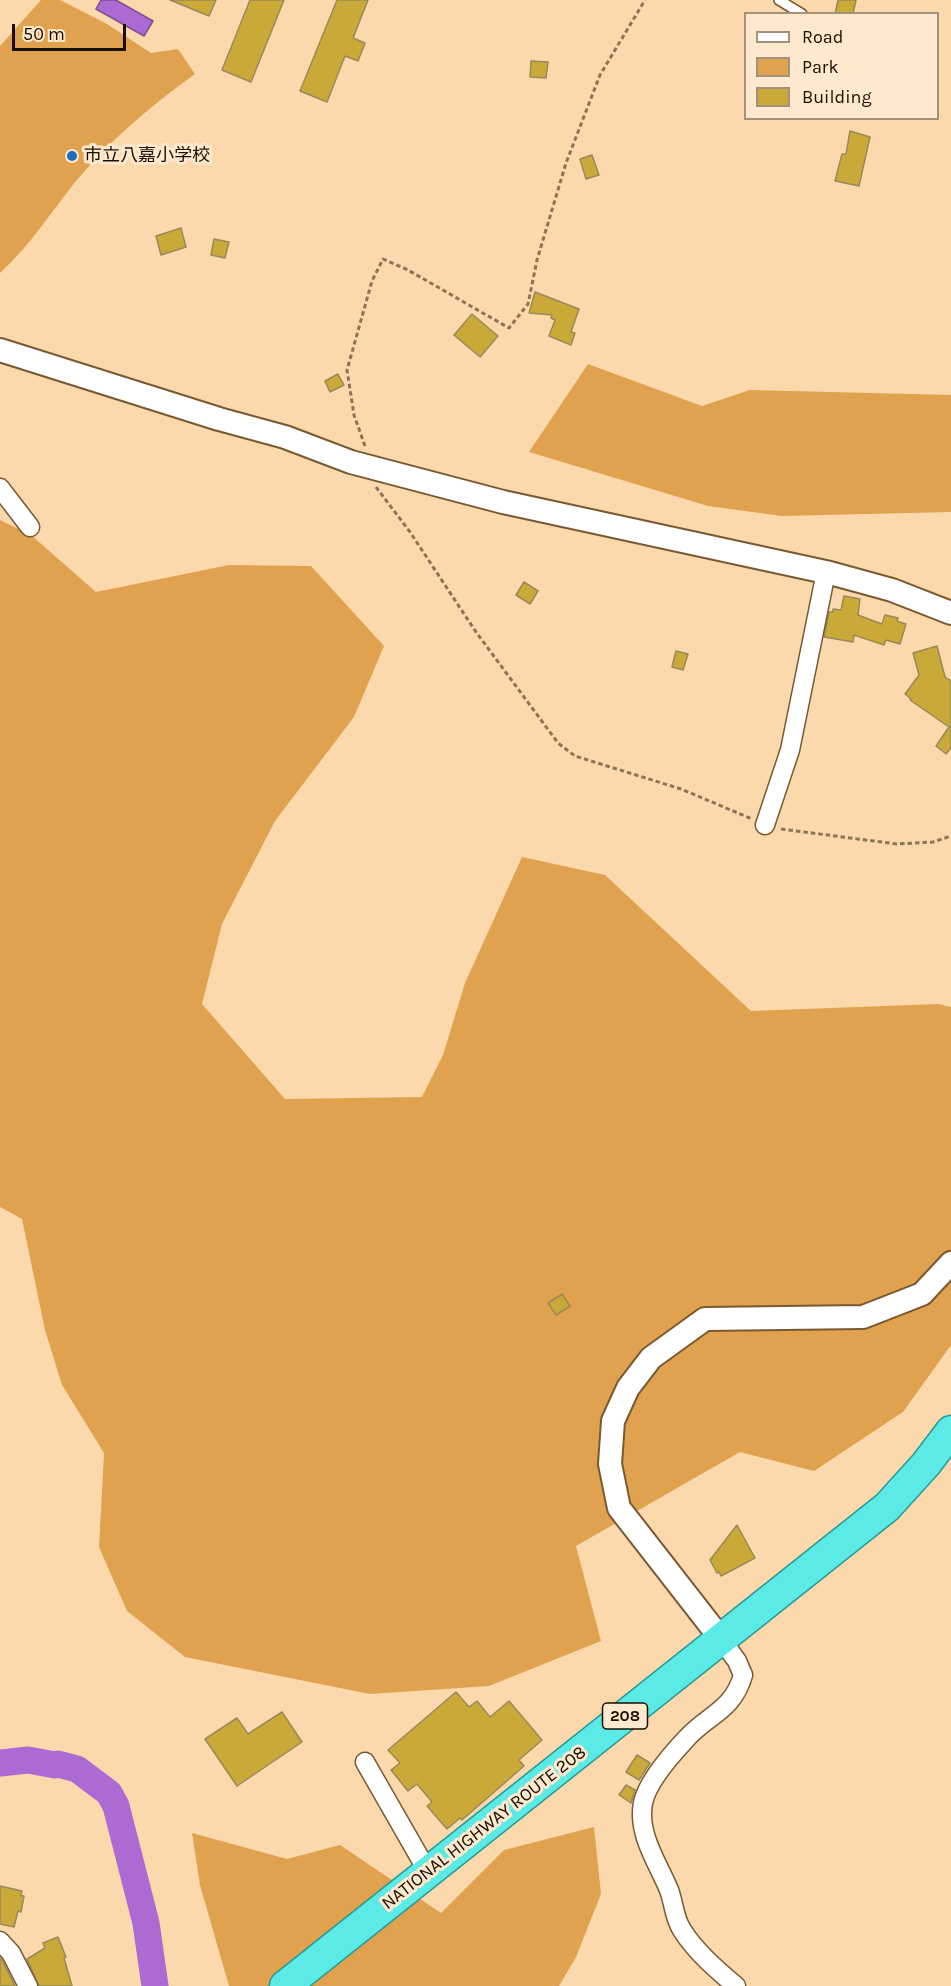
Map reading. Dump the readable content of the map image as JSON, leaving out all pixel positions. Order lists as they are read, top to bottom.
{
  "streets": {
    "highway": ["208", "NATIONAL HIGHWAY ROUTE 208"]
  },
  "places": ["市立八嘉小学校"],
  "legend": ["Road", "Park", "Building"],
  "scale_bar": "50 m"
}
